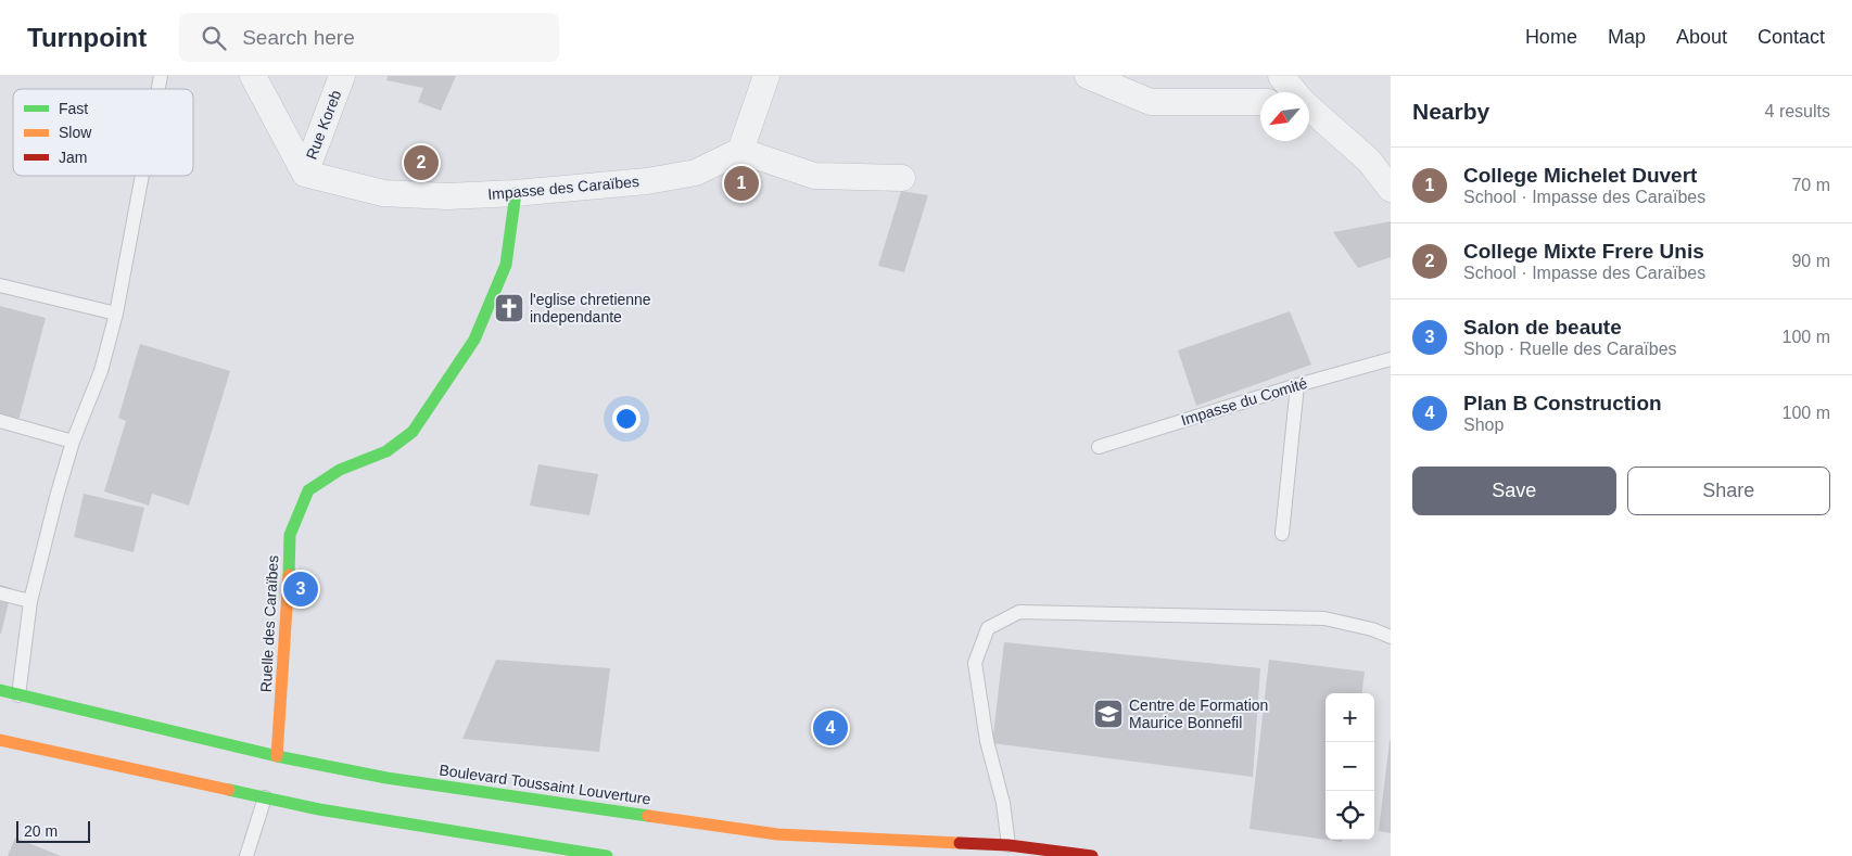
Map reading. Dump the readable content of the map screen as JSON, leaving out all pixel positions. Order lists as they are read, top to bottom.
{
  "streets": {
    "main road": ["Ruelle des Caraïbes", "Boulevard Toussaint Louverture"],
    "street": ["Rue Koreb", "Impasse des Caraïbes"],
    "lane": ["Impasse du Comité"]
  },
  "crossings": [
    ["Rue Koreb", "Impasse des Caraïbes"],
    ["Impasse des Caraïbes", "Ruelle des Caraïbes"],
    ["Ruelle des Caraïbes", "Boulevard Toussaint Louverture"]
  ],
  "places": {
    "church": ["l'eglise chretienne independante"],
    "school or university": ["Centre de Formation Maurice Bonnefil"]
  },
  "legend": ["Fast", "Slow", "Jam"],
  "scale_bar": "20 m",
  "north": "bottom left",
  "page": {
    "header": "Turnpoint",
    "search": "Search here",
    "nav": [
      "Home",
      "Map",
      "About",
      "Contact"
    ],
    "heading": ["Nearby", "4 results"],
    "pins": [
      "2",
      "1",
      "3",
      "4"
    ],
    "list": [
      {
        "mark": "1",
        "name": "College Michelet Duvert",
        "note": "School · Impasse des Caraïbes",
        "value": "70 m"
      },
      {
        "mark": "2",
        "name": "College Mixte Frere Unis",
        "note": "School · Impasse des Caraïbes",
        "value": "90 m"
      },
      {
        "mark": "3",
        "name": "Salon de beaute",
        "note": "Shop · Ruelle des Caraïbes",
        "value": "100 m"
      },
      {
        "mark": "4",
        "name": "Plan B Construction",
        "note": "Shop",
        "value": "100 m"
      }
    ],
    "buttons": ["Save", "Share"],
    "map_buttons": ["+", "−"],
    "scale": "20 m"
  }
}
